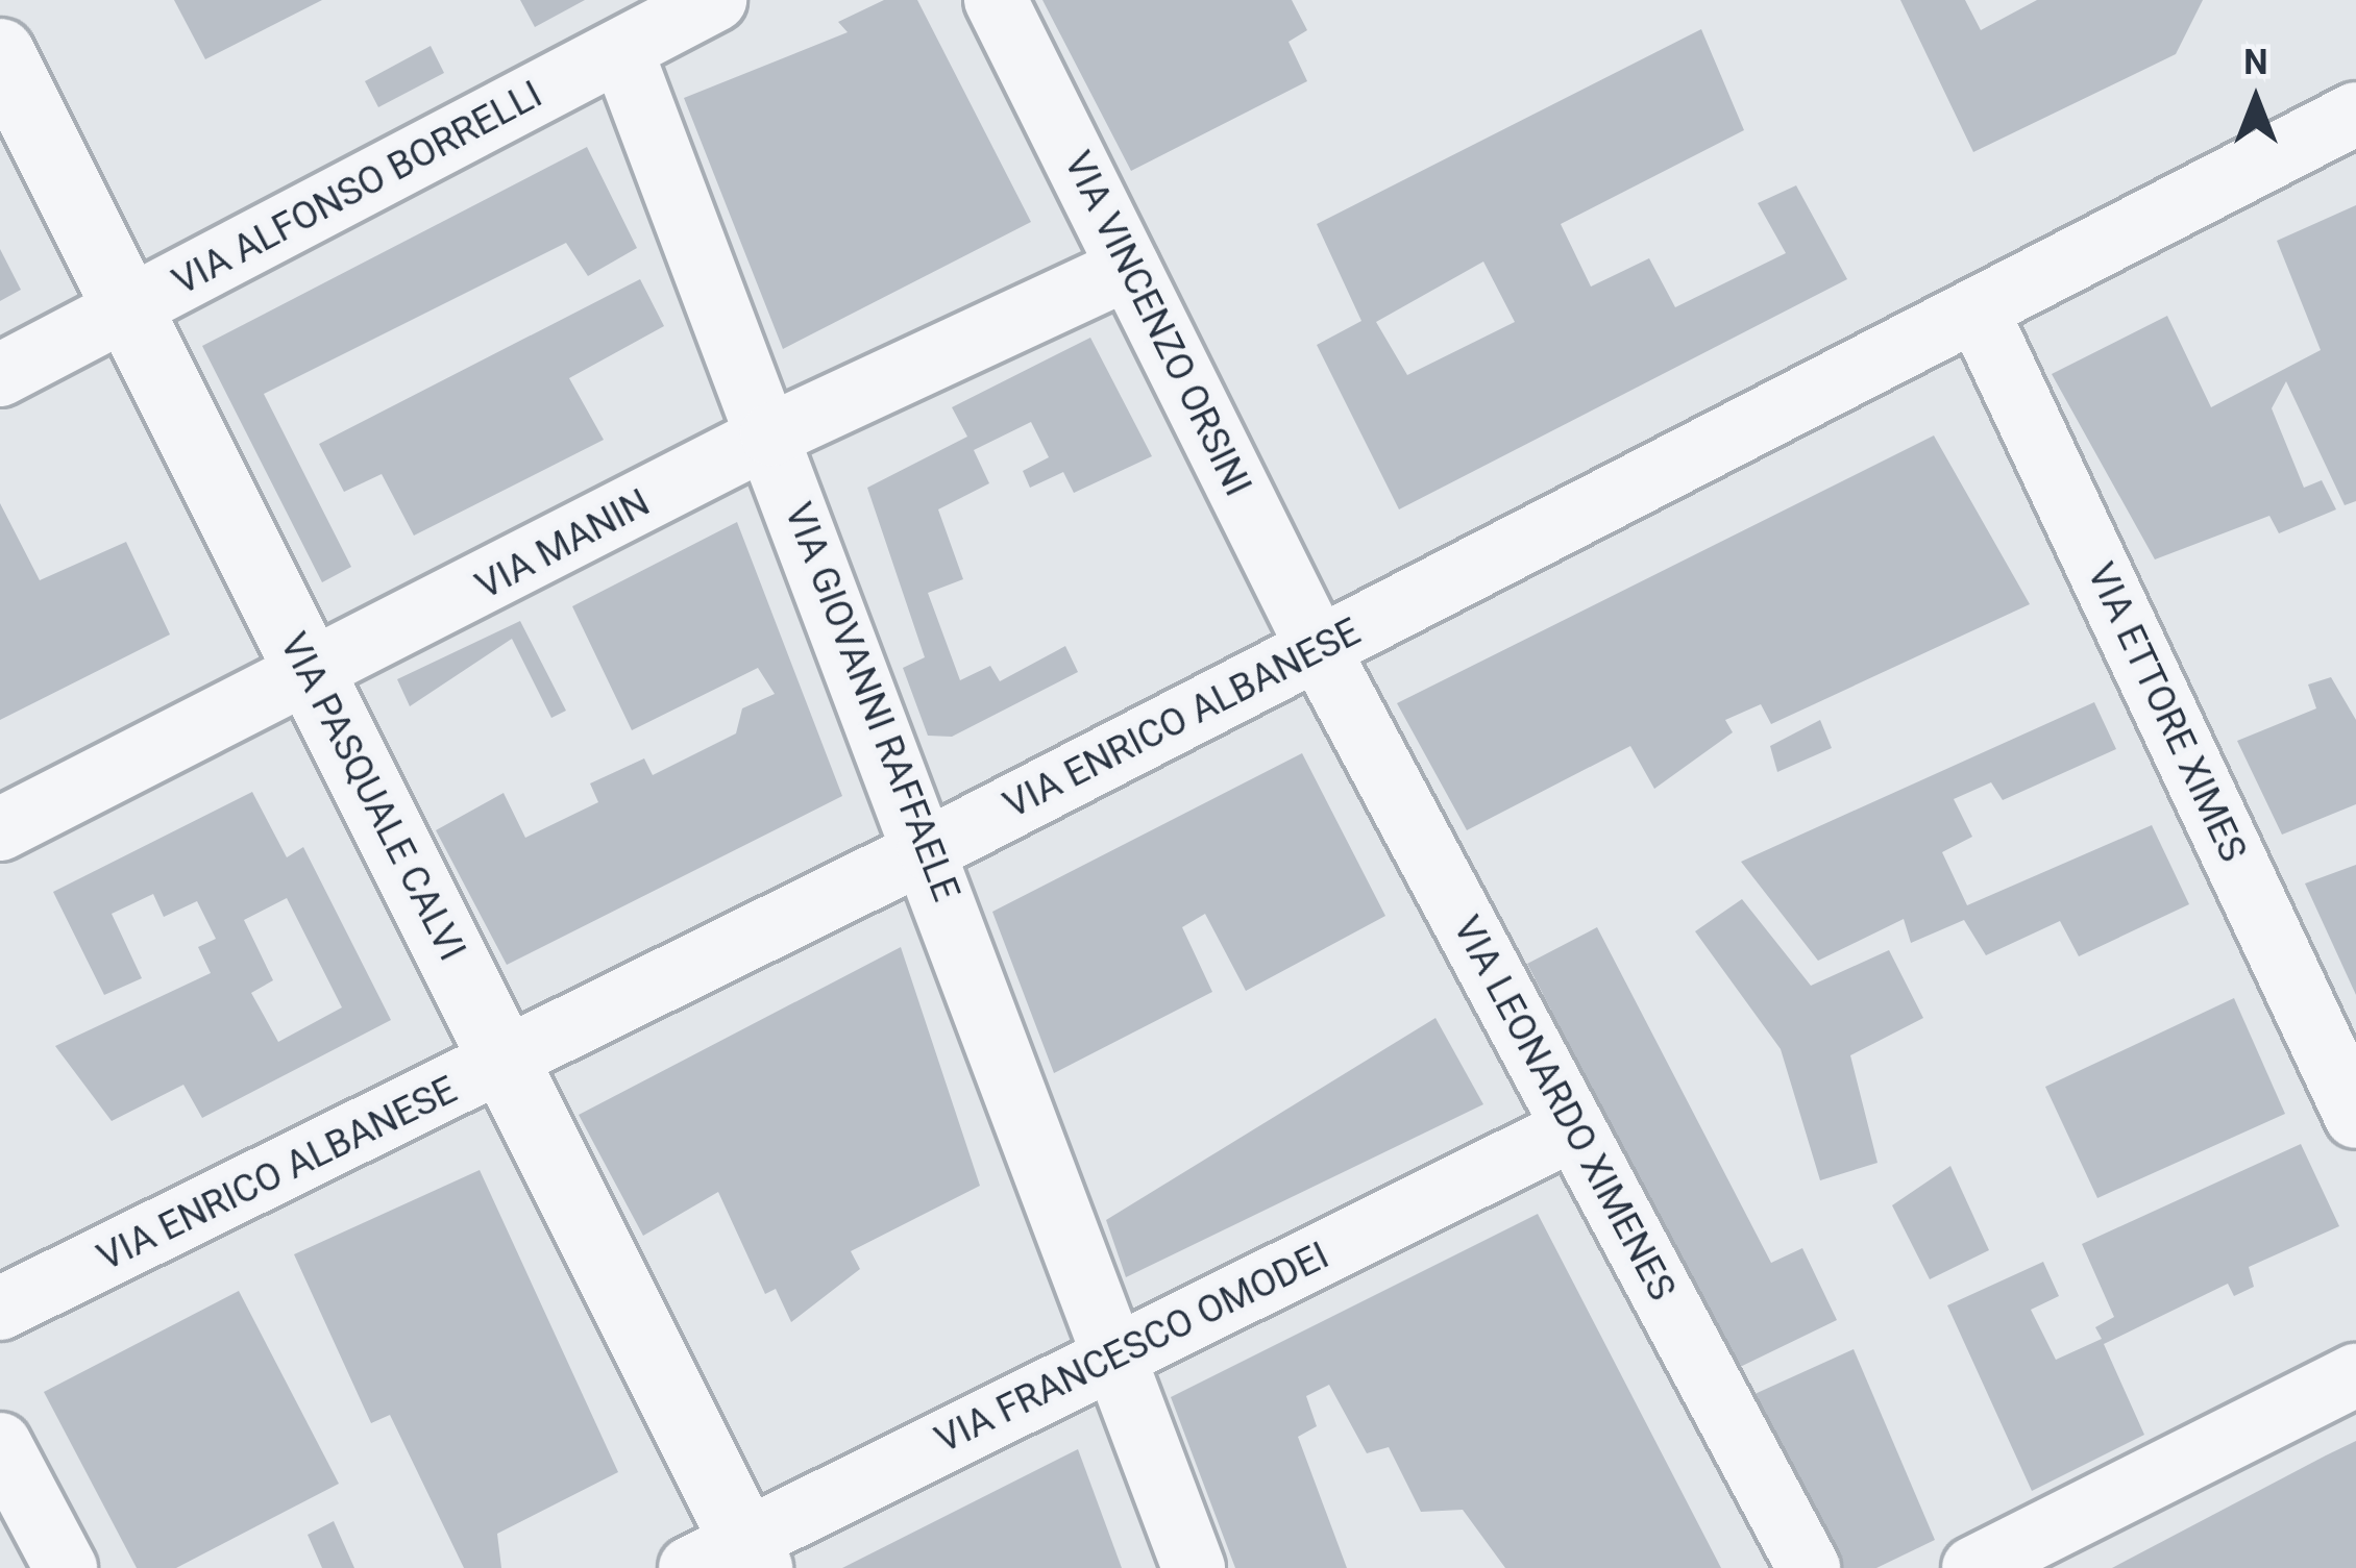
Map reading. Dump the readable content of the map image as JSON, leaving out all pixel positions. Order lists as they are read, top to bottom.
{
  "streets": {
    "street": [
      "VIA ALFONSO BORRELLI",
      "VIA VINCENZO ORSINI",
      "VIA MANIN",
      "VIA GIOVANNI RAFFAELE",
      "VIA ETTORE XIMES",
      "VIA ENRICO ALBANESE",
      "VIA PASQUALE CALVI",
      "VIA LEONARDO XIMENES",
      "VIA FRANCESCO OMODEI"
    ]
  },
  "crossings": [
    ["VIA ALFONSO BORRELLI", "VIA GIOVANNI RAFFAELE"],
    ["VIA ALFONSO BORRELLI", "VIA PASQUALE CALVI"],
    ["VIA VINCENZO ORSINI", "VIA MANIN"],
    ["VIA VINCENZO ORSINI", "VIA ENRICO ALBANESE"],
    ["VIA VINCENZO ORSINI", "VIA LEONARDO XIMENES"],
    ["VIA MANIN", "VIA GIOVANNI RAFFAELE"],
    ["VIA MANIN", "VIA PASQUALE CALVI"],
    ["VIA GIOVANNI RAFFAELE", "VIA ENRICO ALBANESE"],
    ["VIA GIOVANNI RAFFAELE", "VIA FRANCESCO OMODEI"],
    ["VIA ETTORE XIMES", "VIA ENRICO ALBANESE"],
    ["VIA ENRICO ALBANESE", "VIA PASQUALE CALVI"],
    ["VIA ENRICO ALBANESE", "VIA LEONARDO XIMENES"],
    ["VIA PASQUALE CALVI", "VIA FRANCESCO OMODEI"],
    ["VIA LEONARDO XIMENES", "VIA FRANCESCO OMODEI"]
  ],
  "north": "top"
}
